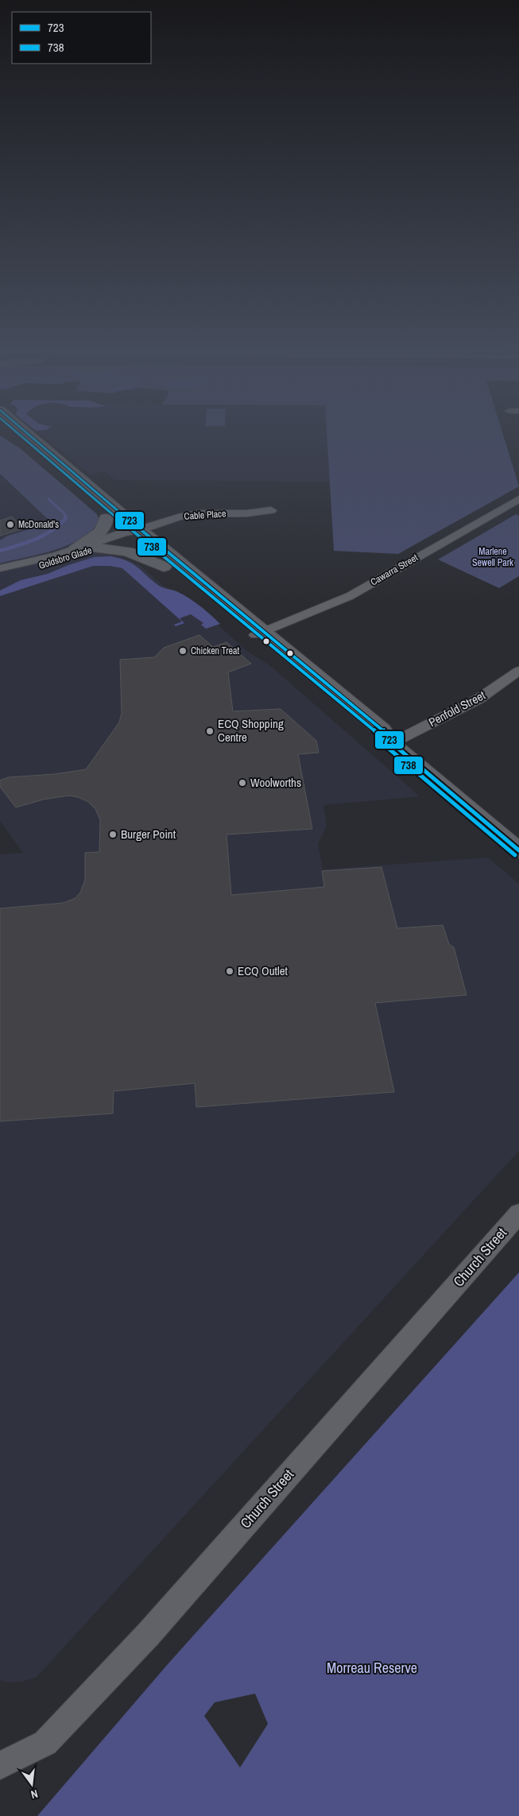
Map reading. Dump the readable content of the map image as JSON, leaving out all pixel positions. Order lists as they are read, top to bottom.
{
  "streets": {
    "street": [
      "Cable Place",
      "Goldsbro Glade",
      "Cawarra Street",
      "Penfold Street",
      "Church Street"
    ]
  },
  "crossings": [
    ["Cable Place", "Goldsbro Glade"]
  ],
  "parks": ["Marlene Sewell Park", "Morreau Reserve"],
  "places": [
    "McDonald's",
    "Chicken Treat",
    "ECQ Shopping Centre",
    "Woolworths",
    "Burger Point",
    "ECQ Outlet"
  ],
  "lines": ["transit line 723", "transit line 738"],
  "legend": ["723", "738"],
  "north": "bottom"
}
